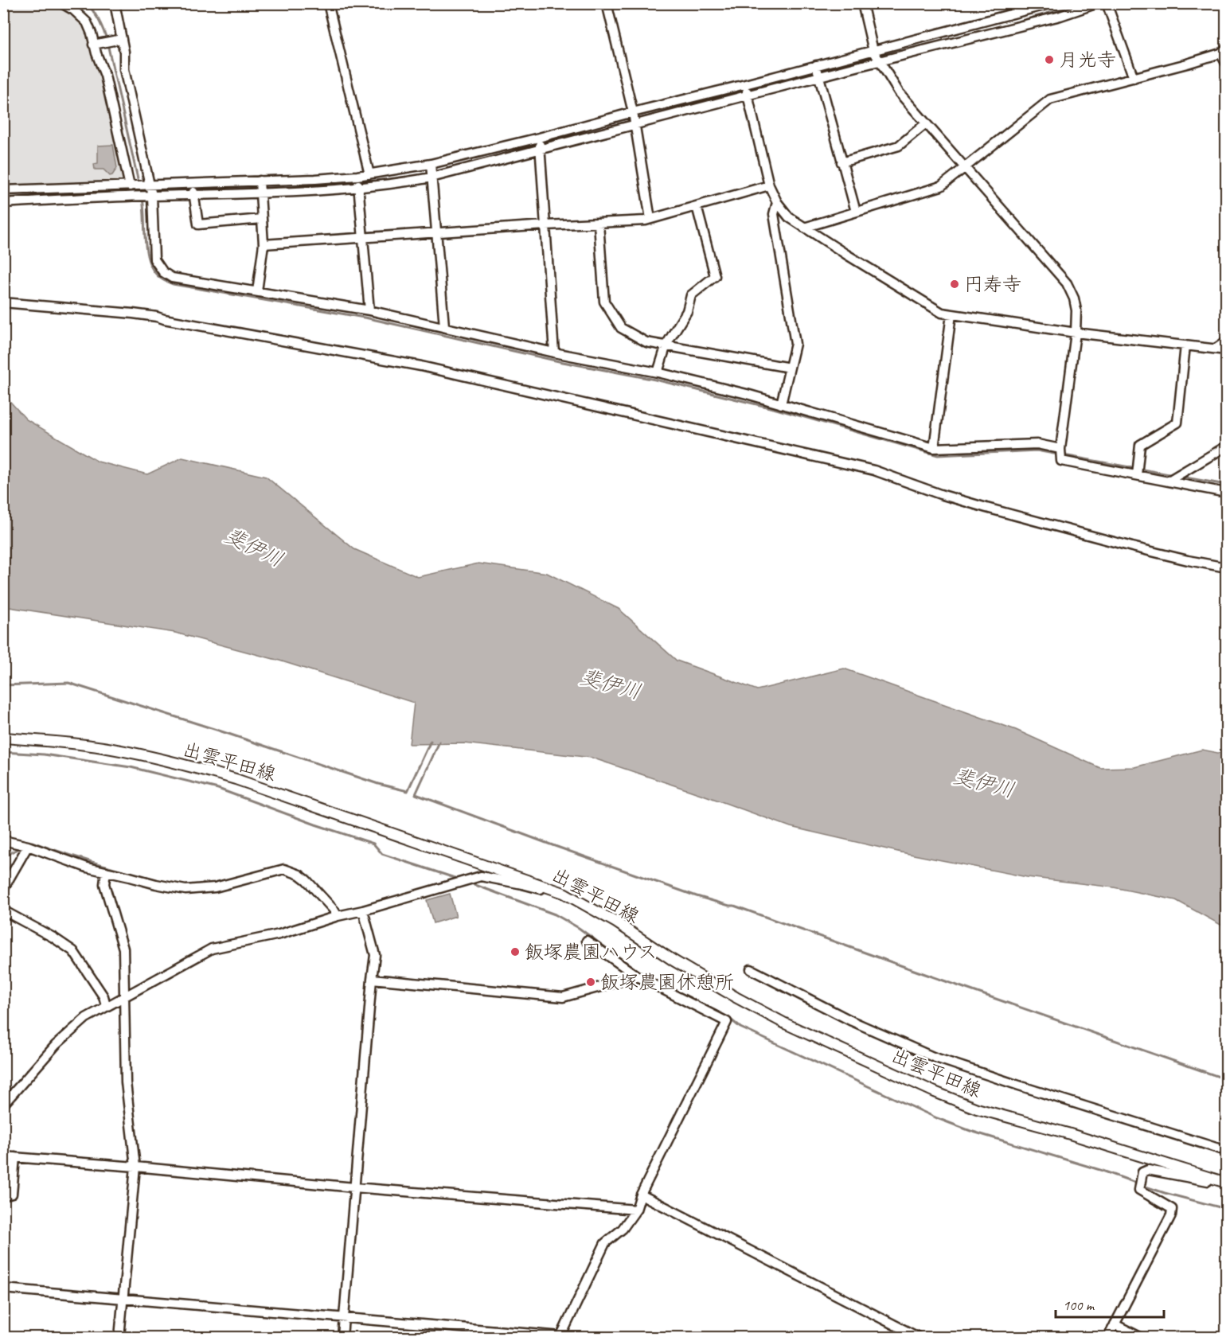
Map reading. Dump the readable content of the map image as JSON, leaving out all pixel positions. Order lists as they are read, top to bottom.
{
  "streets": {
    "main road": ["出雲平田線"]
  },
  "water": ["斐伊川"],
  "places": [
    "月光寺",
    "円寿寺",
    "飯塚農園ハウス",
    "飯塚農園休憩所"
  ],
  "scale_bar": "100 m"
}
